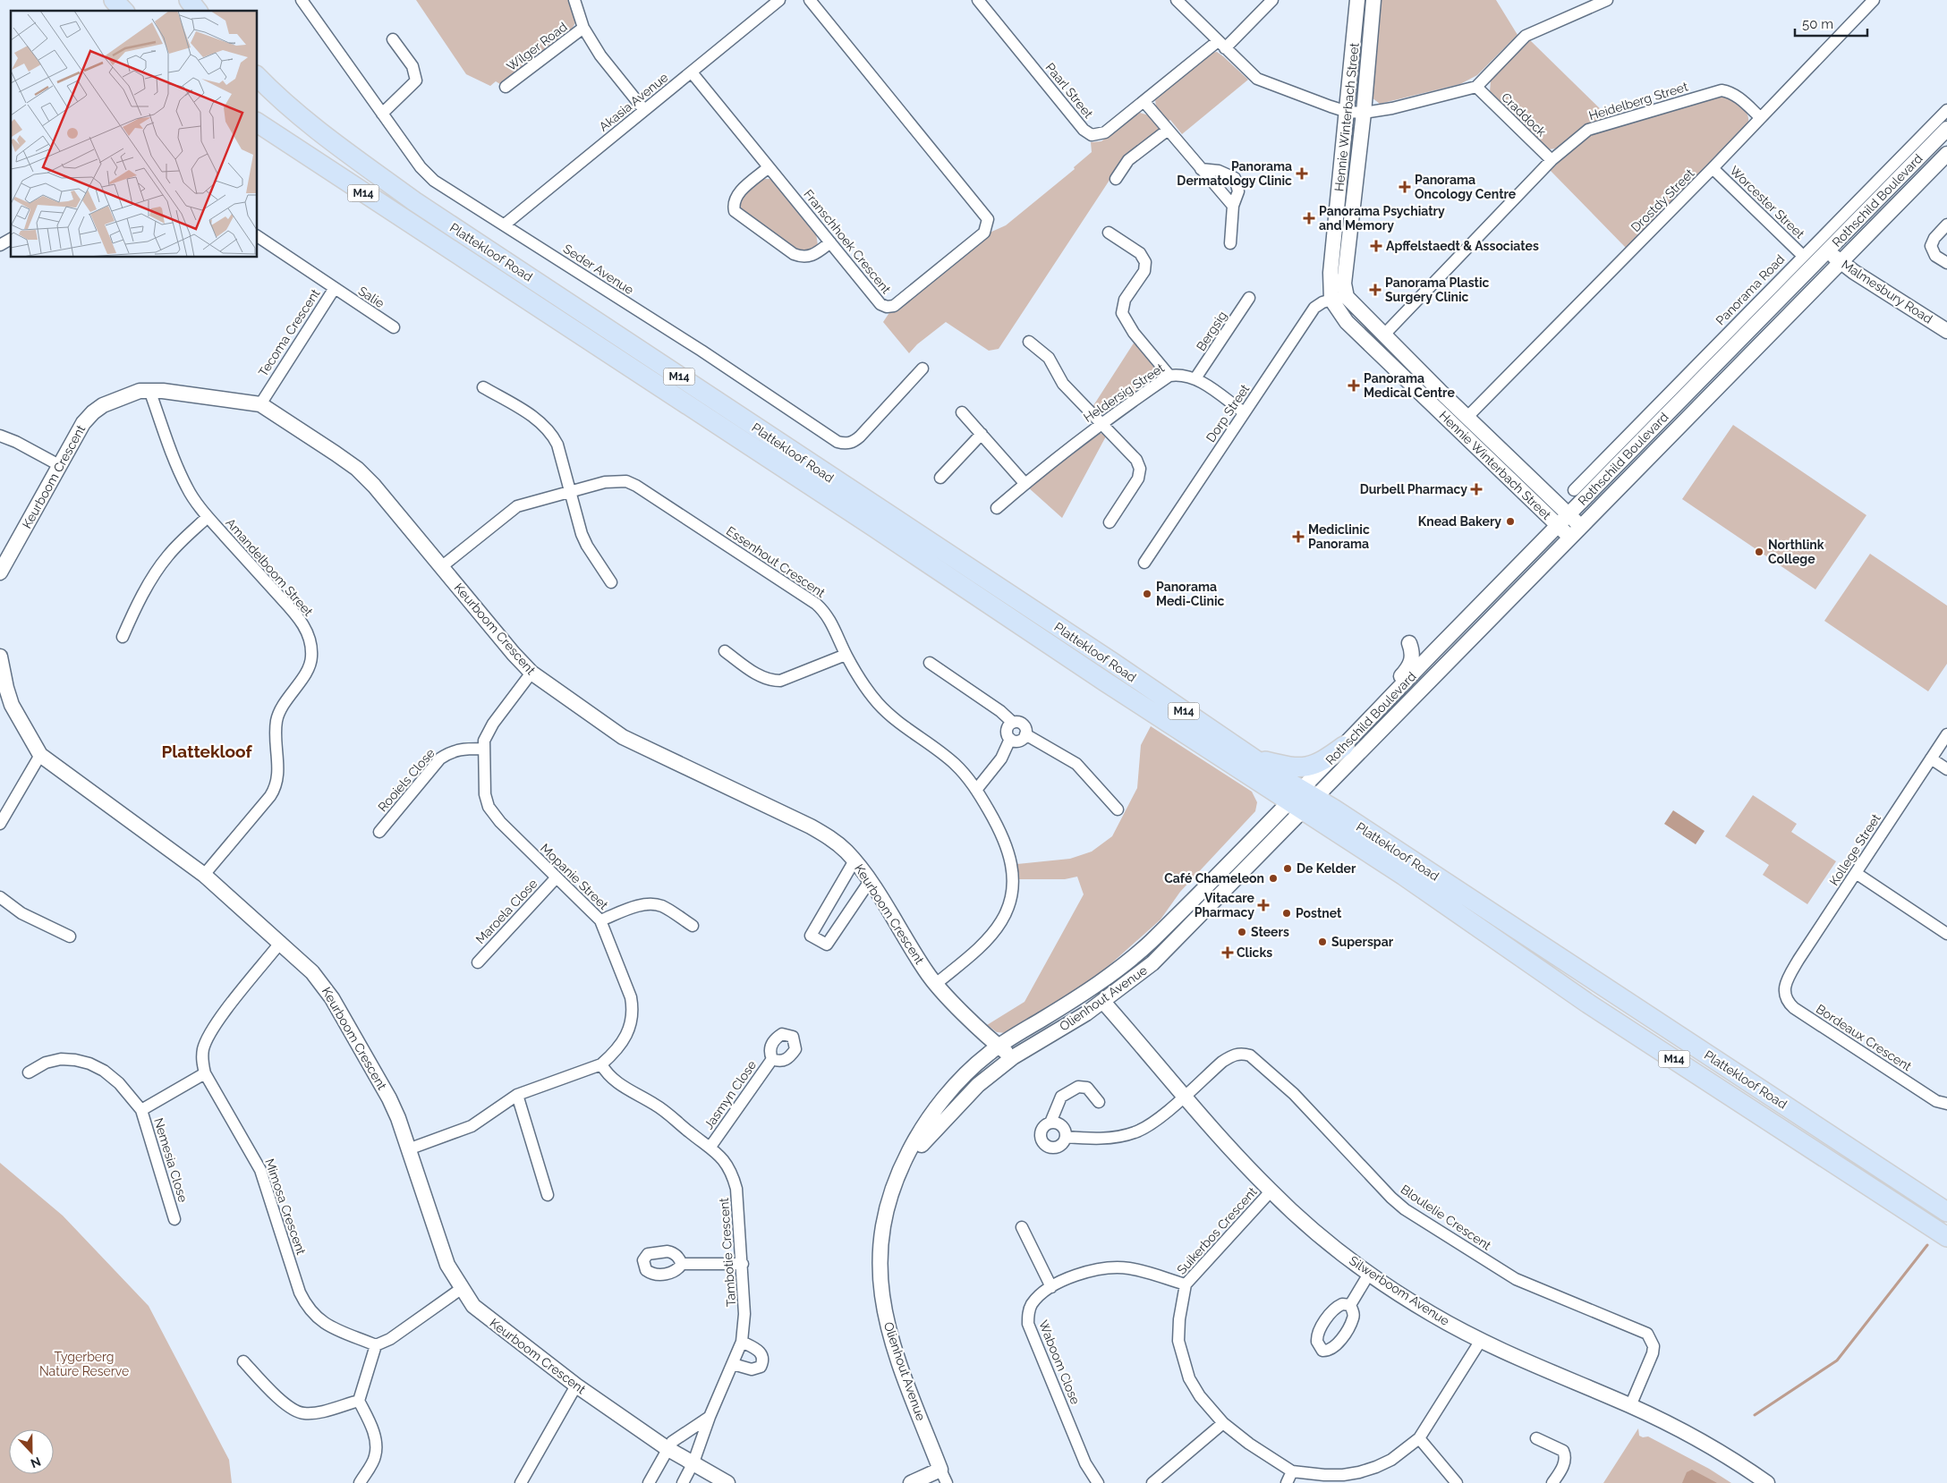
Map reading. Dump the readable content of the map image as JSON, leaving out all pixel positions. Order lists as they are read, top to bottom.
{
  "streets": {
    "main road": ["M14", "Plattekloof Road"],
    "street": [
      "Wilger Road",
      "Paarl Street",
      "Heidelberg Street",
      "Akasia Avenue",
      "Craddock",
      "Hennie Winterbach Street",
      "Drostdy Street",
      "Rothschild Boulevard",
      "Worcester Street",
      "Franschhoek Crescent",
      "Seder Avenue",
      "Panorama Road",
      "Malmesbury Road",
      "Salie",
      "Bergsig",
      "Tecoma Crescent",
      "Heldersig Street",
      "Dorp Street",
      "Keurboom Crescent",
      "Essenhout Crescent",
      "Amandelboom Street",
      "Rooiels Close",
      "Kollege Street",
      "Mopanie Street",
      "Maroela Close",
      "Olienhout Avenue",
      "Bordeaux Crescent",
      "Jasmyn Close",
      "Nemesia Close",
      "Mimosa Crescent",
      "Bloulelie Crescent",
      "Suikerbos Crescent",
      "Tambotie Crescent",
      "Silwerboom Avenue",
      "Waboom Close"
    ]
  },
  "crossings": [
    ["Heidelberg Street", "Craddock"],
    ["Heidelberg Street", "Hennie Winterbach Street"],
    ["Heidelberg Street", "Drostdy Street"],
    ["Akasia Avenue", "Franschhoek Crescent"],
    ["Akasia Avenue", "Seder Avenue"],
    ["Hennie Winterbach Street", "Drostdy Street"],
    ["Hennie Winterbach Street", "Rothschild Boulevard"],
    ["Hennie Winterbach Street", "Dorp Street"],
    ["Drostdy Street", "Worcester Street"],
    ["Rothschild Boulevard", "Plattekloof Road"],
    ["Rothschild Boulevard", "Malmesbury Road"],
    ["Rothschild Boulevard", "Olienhout Avenue"],
    ["Worcester Street", "Panorama Road"],
    ["Plattekloof Road", "Olienhout Avenue"],
    ["Salie", "Tecoma Crescent"],
    ["Bergsig", "Heldersig Street"],
    ["Tecoma Crescent", "Keurboom Crescent"],
    ["Heldersig Street", "Dorp Street"],
    ["Keurboom Crescent", "Essenhout Crescent"],
    ["Keurboom Crescent", "Amandelboom Street"],
    ["Keurboom Crescent", "Mopanie Street"],
    ["Keurboom Crescent", "Olienhout Avenue"],
    ["Keurboom Crescent", "Mimosa Crescent"],
    ["Keurboom Crescent", "Tambotie Crescent"],
    ["Rooiels Close", "Mopanie Street"],
    ["Kollege Street", "Bordeaux Crescent"],
    ["Mopanie Street", "Maroela Close"],
    ["Mopanie Street", "Tambotie Crescent"],
    ["Olienhout Avenue", "Silwerboom Avenue"],
    ["Jasmyn Close", "Tambotie Crescent"],
    ["Bloulelie Crescent", "Silwerboom Avenue"],
    ["Suikerbos Crescent", "Silwerboom Avenue"],
    ["Suikerbos Crescent", "Waboom Close"]
  ],
  "districts": ["Plattekloof"],
  "parks": ["Tygerberg Nature Reserve"],
  "places": {
    "health": [
      "Panorama Dermatology Clinic",
      "Panorama Oncology Centre",
      "Panorama Psychiatry and Memory",
      "Apffelstaedt & Associates",
      "Panorama Plastic Surgery Clinic",
      "Panorama Medical Centre",
      "Durbell Pharmacy",
      "Mediclinic Panorama",
      "Vitacare Pharmacy",
      "Clicks"
    ],
    "other": [
      "Knead Bakery",
      "Northlink College",
      "Panorama Medi-Clinic",
      "De Kelder",
      "Café Chameleon",
      "Postnet",
      "Steers",
      "Superspar"
    ]
  },
  "scale_bar": "50 m",
  "north": "bottom"
}
